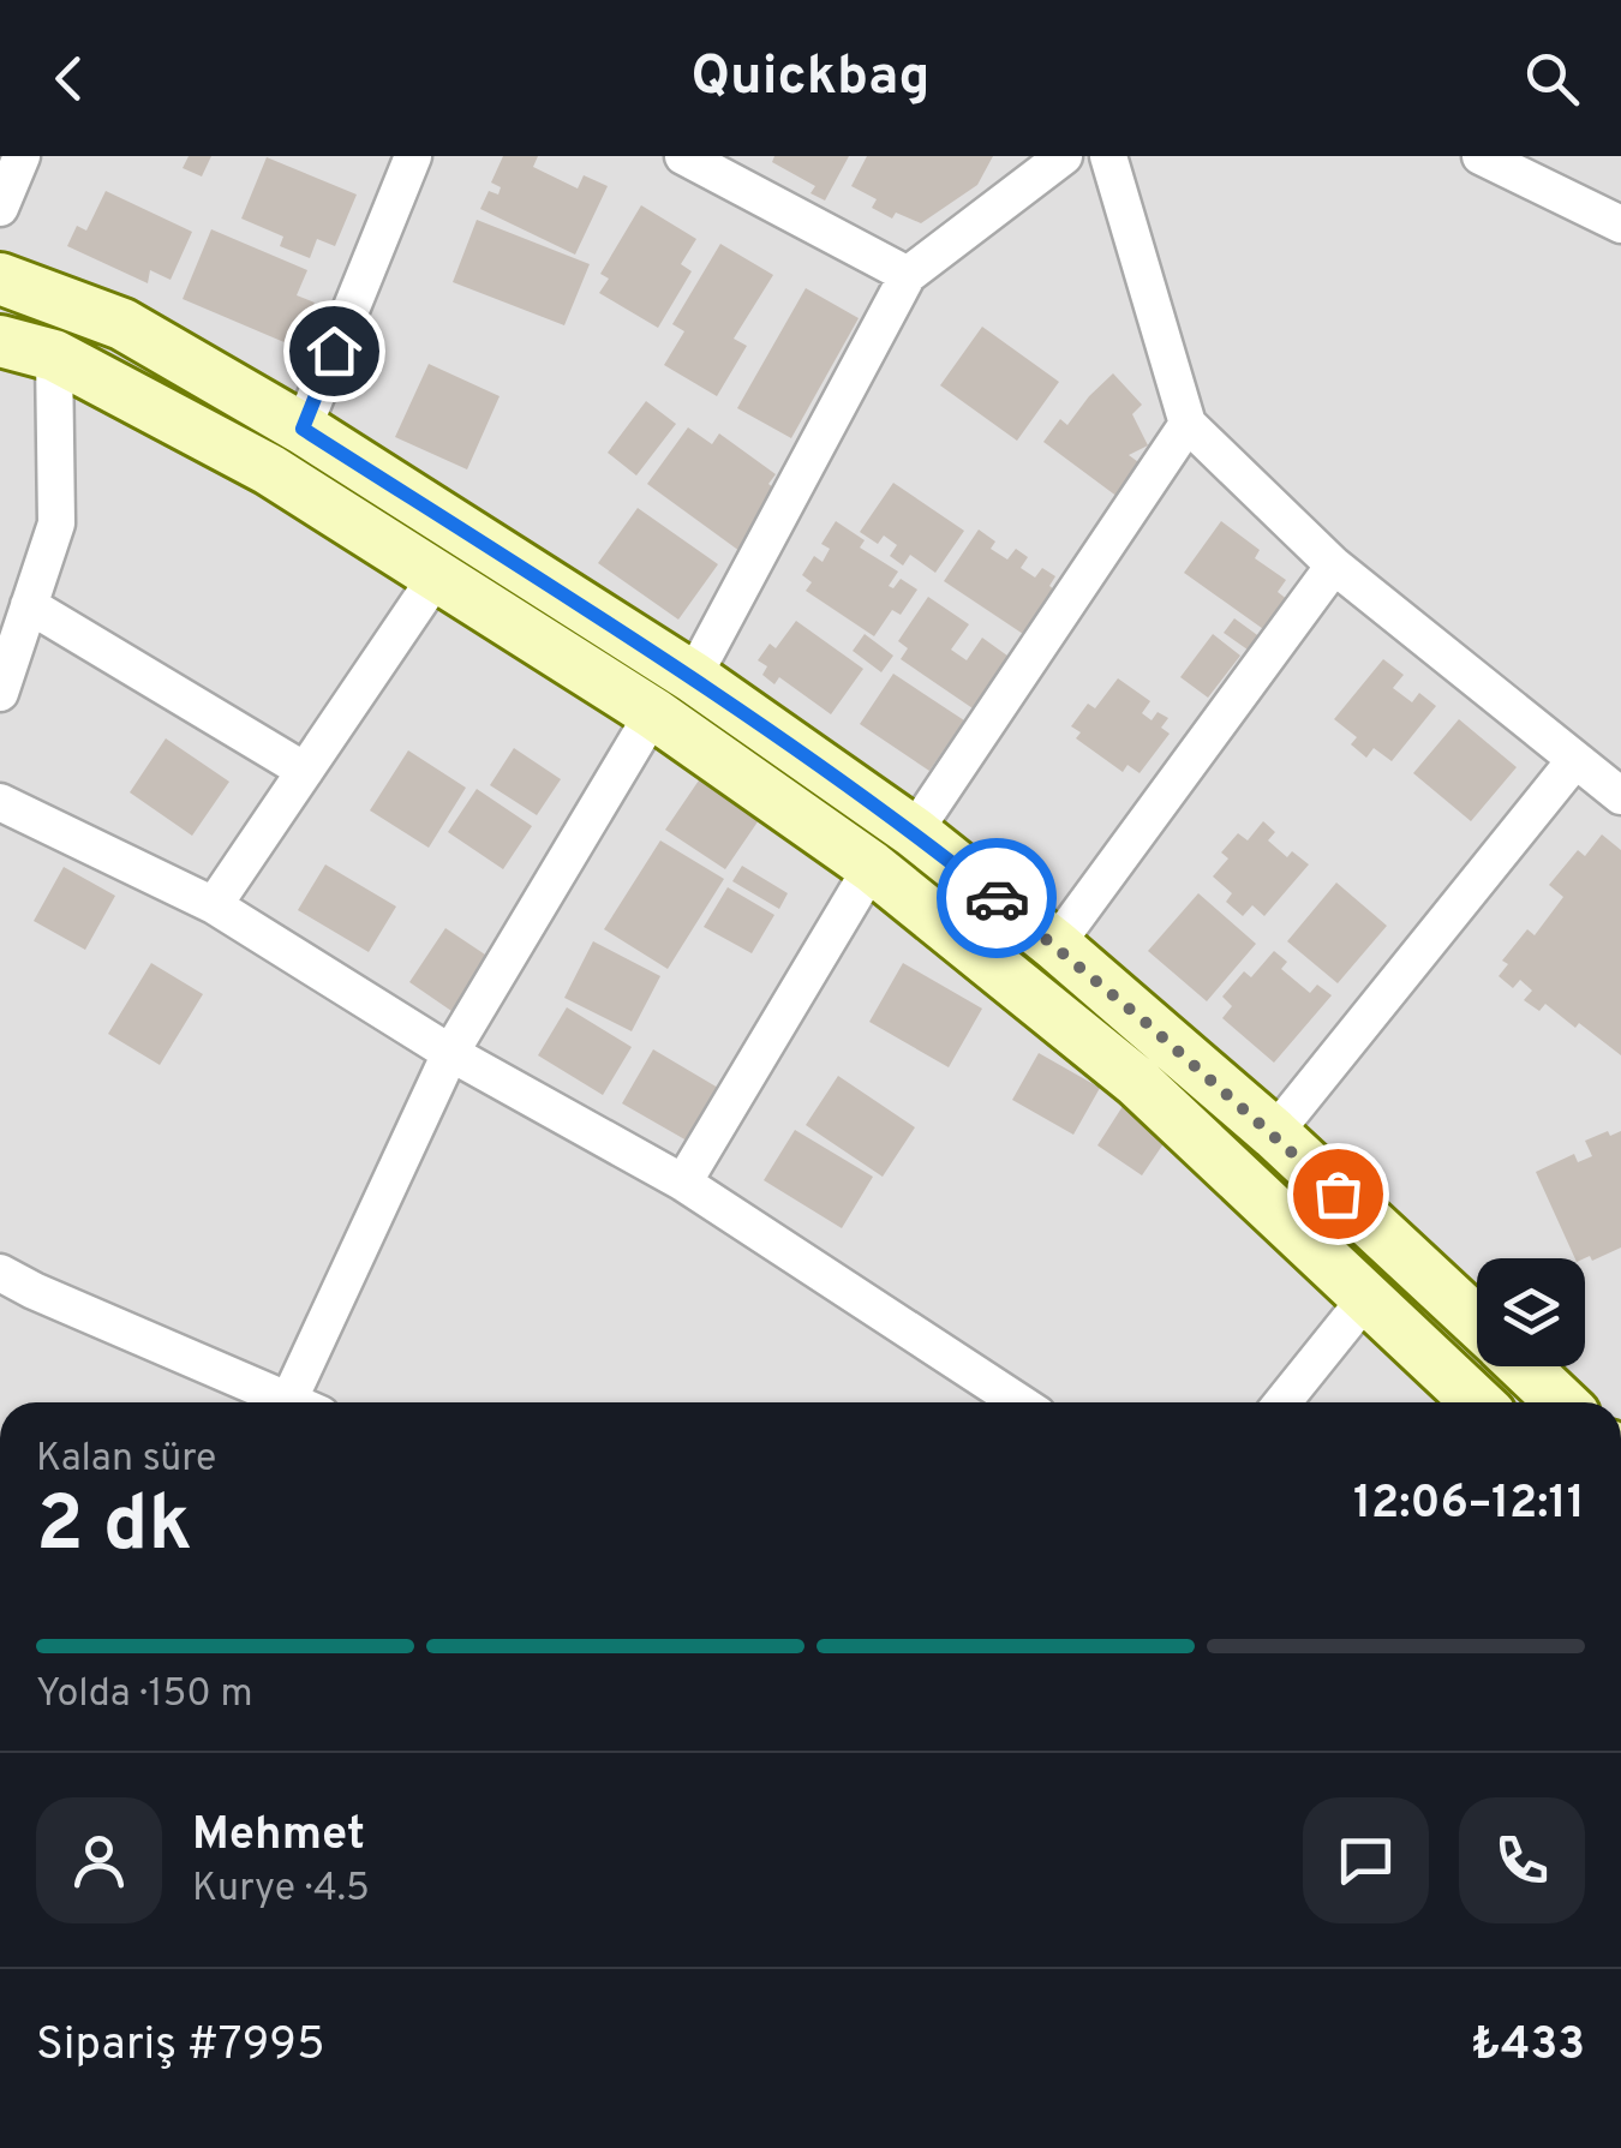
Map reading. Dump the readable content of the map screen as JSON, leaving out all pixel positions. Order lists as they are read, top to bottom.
{
  "page": {
    "header": "Quickbag",
    "heading": ["2 dk", "Kalan süre", "12:06–12:11"],
    "panel": [
      "Mehmet",
      "Kurye · 4.5",
      "Sipariş #7995",
      "₺433"
    ],
    "bar": "Yolda · 150 m"
  }
}
